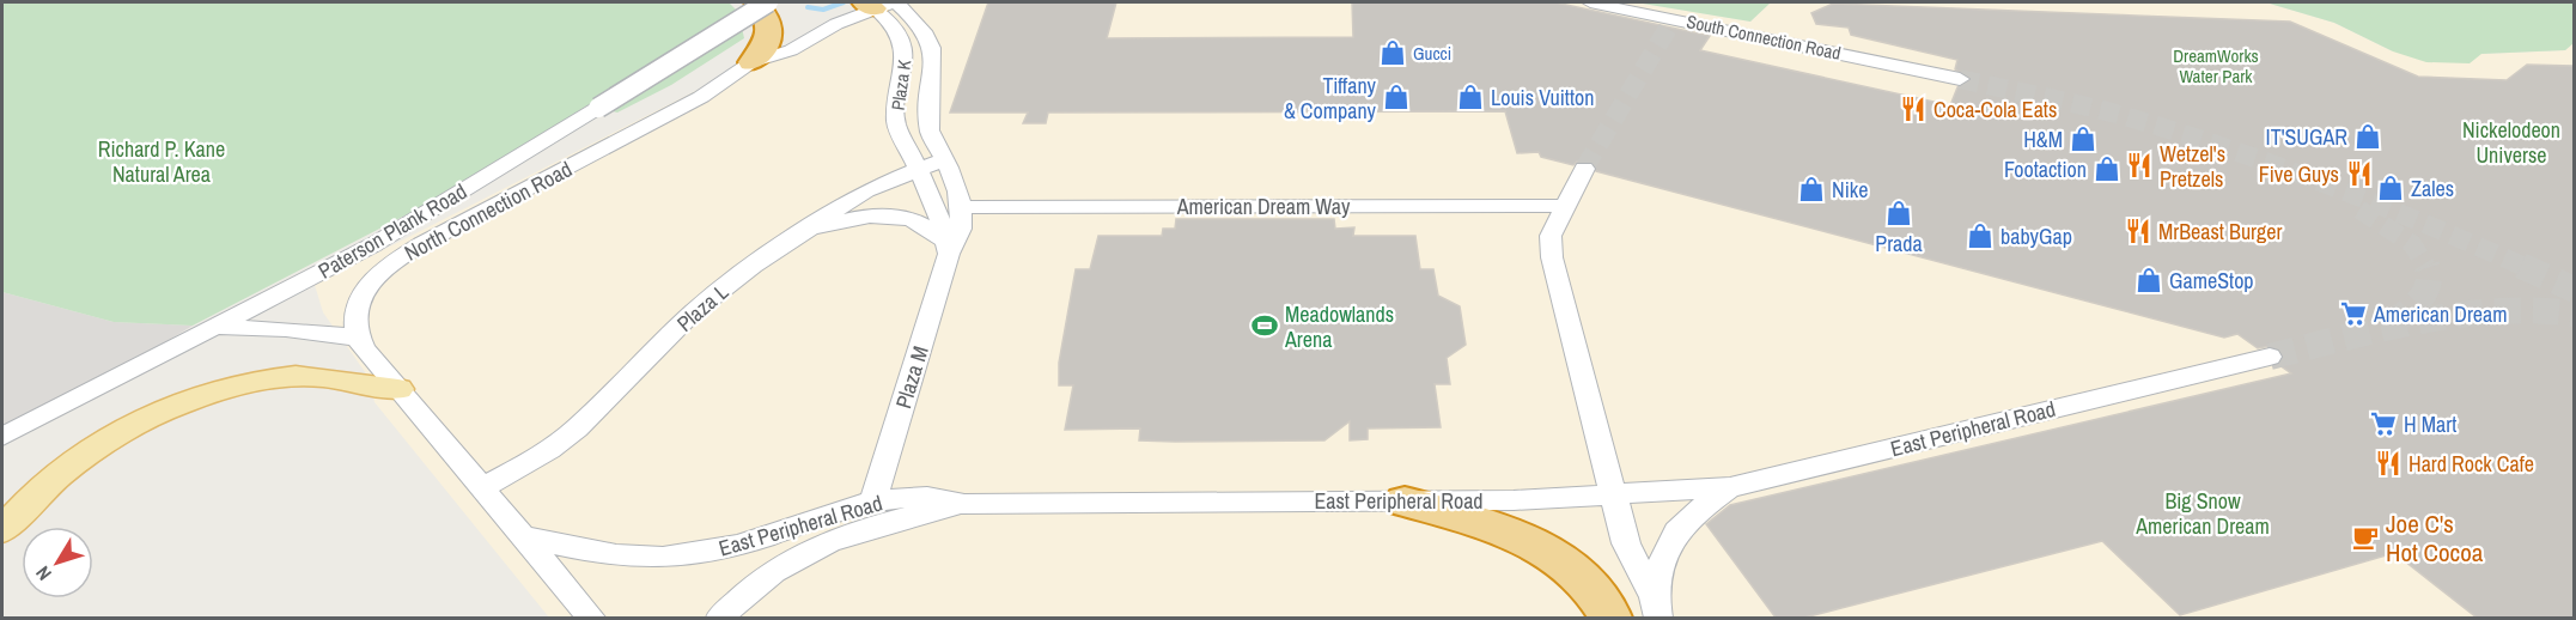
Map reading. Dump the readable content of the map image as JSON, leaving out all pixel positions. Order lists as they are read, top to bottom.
{
  "streets": {
    "street": [
      "South Connection Road",
      "Plaza K",
      "American Dream Way",
      "North Connection Road",
      "Paterson Plank Road",
      "Plaza L",
      "Plaza M",
      "East Peripheral Road"
    ]
  },
  "crossings": [
    ["Plaza K", "North Connection Road"],
    ["Plaza K", "Plaza L"],
    ["Plaza K", "Plaza M"],
    ["American Dream Way", "Plaza M"],
    ["Plaza L", "Plaza M"],
    ["Plaza M", "East Peripheral Road"]
  ],
  "parks": [
    "DreamWorks Water Park",
    "Nickelodeon Universe",
    "Richard P. Kane Natural Area",
    "Big Snow American Dream"
  ],
  "places": {
    "shop": [
      "Gucci",
      "Tiffany & Company",
      "Louis Vuitton",
      "IT'SUGAR",
      "H&M",
      "Footaction",
      "Zales",
      "Nike",
      "Prada",
      "babyGap",
      "GameStop"
    ],
    "restaurant": [
      "Coca-Cola Eats",
      "Wetzel's Pretzels",
      "Five Guys",
      "MrBeast Burger",
      "Hard Rock Cafe"
    ],
    "supermarket": ["American Dream", "H Mart"],
    "sports": ["Meadowlands Arena"],
    "cafe": ["Joe C's Hot Cocoa"]
  },
  "north": "bottom left"
}
